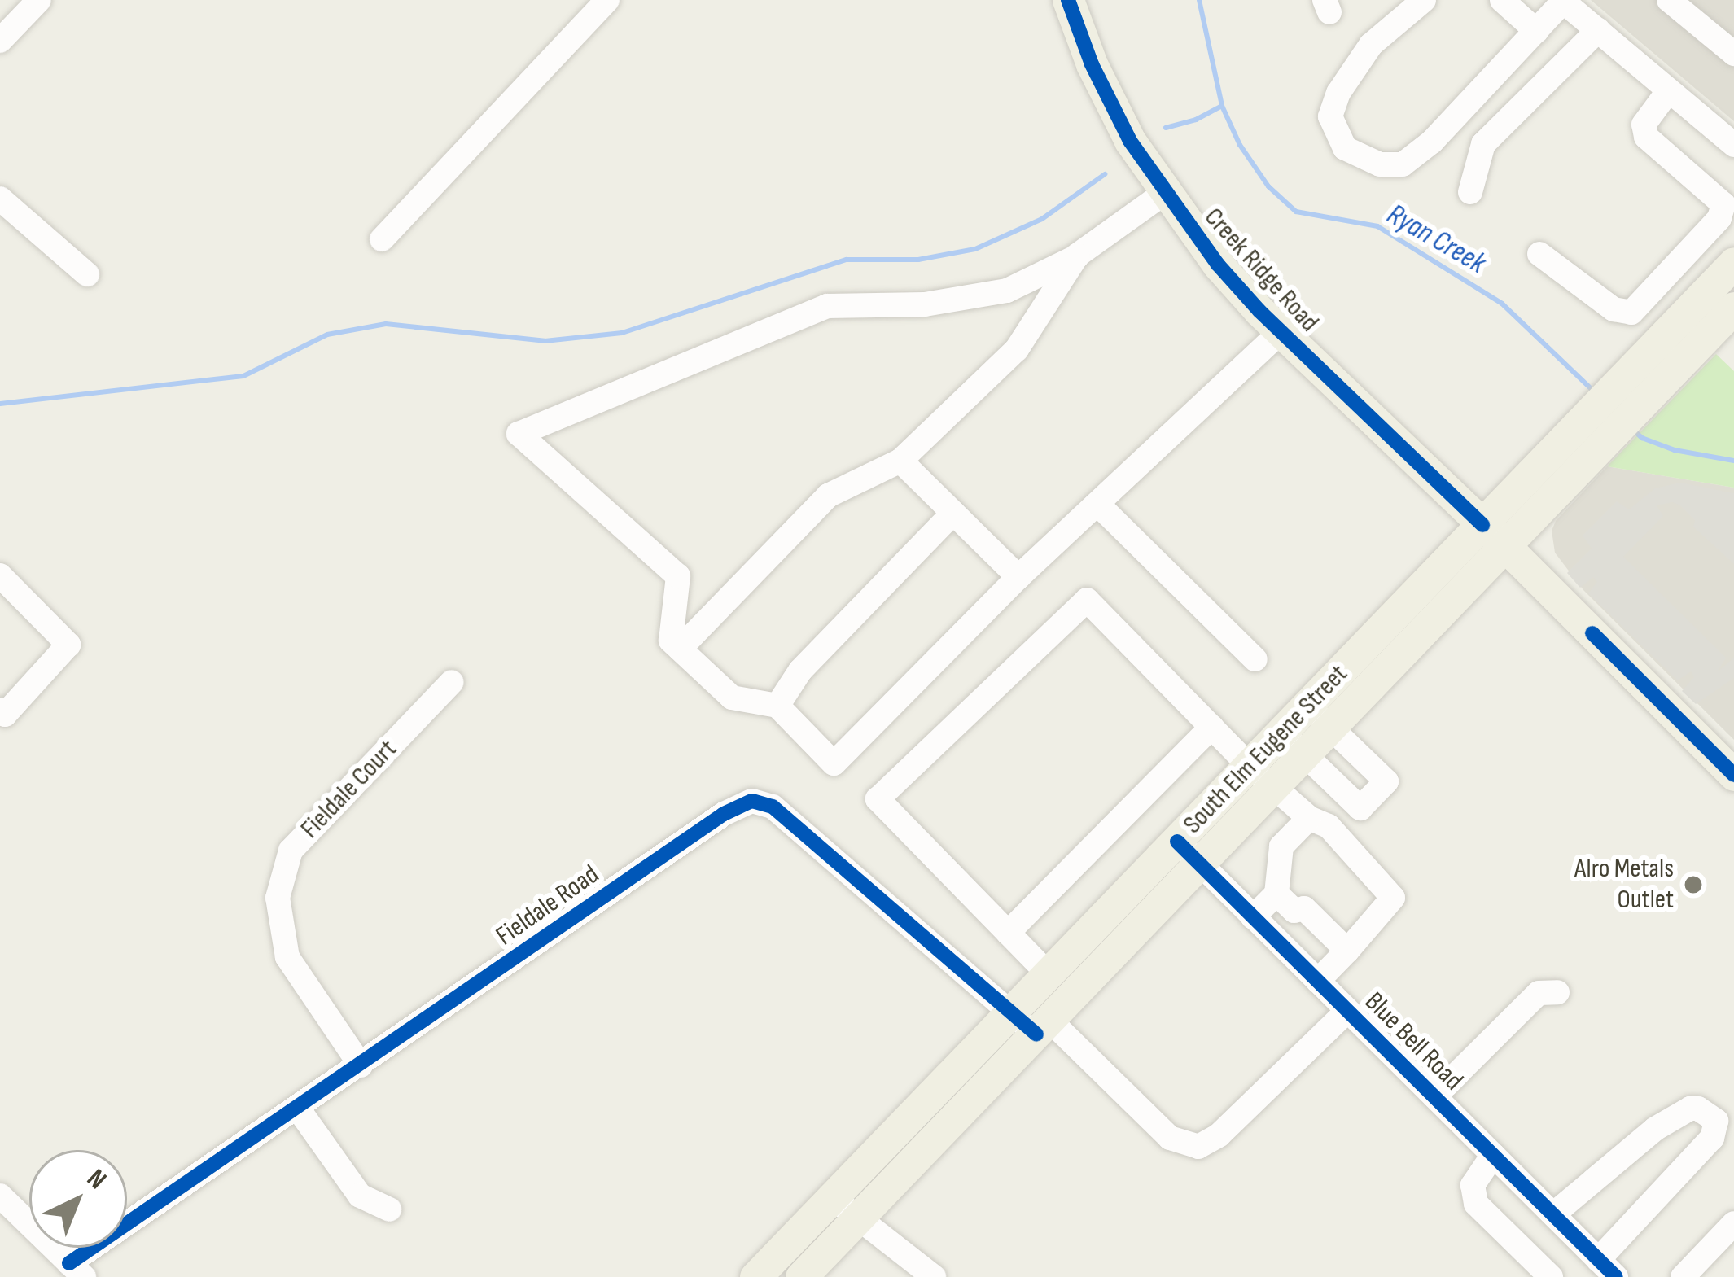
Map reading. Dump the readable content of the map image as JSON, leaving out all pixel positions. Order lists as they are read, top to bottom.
{
  "streets": {
    "main road": ["Creek Ridge Road", "South Elm Eugene Street"],
    "street": ["Fieldale Court", "Fieldale Road", "Blue Bell Road"]
  },
  "crossings": [
    ["Creek Ridge Road", "South Elm Eugene Street"],
    ["South Elm Eugene Street", "Fieldale Road"],
    ["South Elm Eugene Street", "Blue Bell Road"],
    ["Fieldale Court", "Fieldale Road"],
    ["Fieldale Road", "Blue Bell Road"]
  ],
  "water": ["Ryan Creek"],
  "places": ["Alro Metals Outlet"],
  "north": "top right"
}
